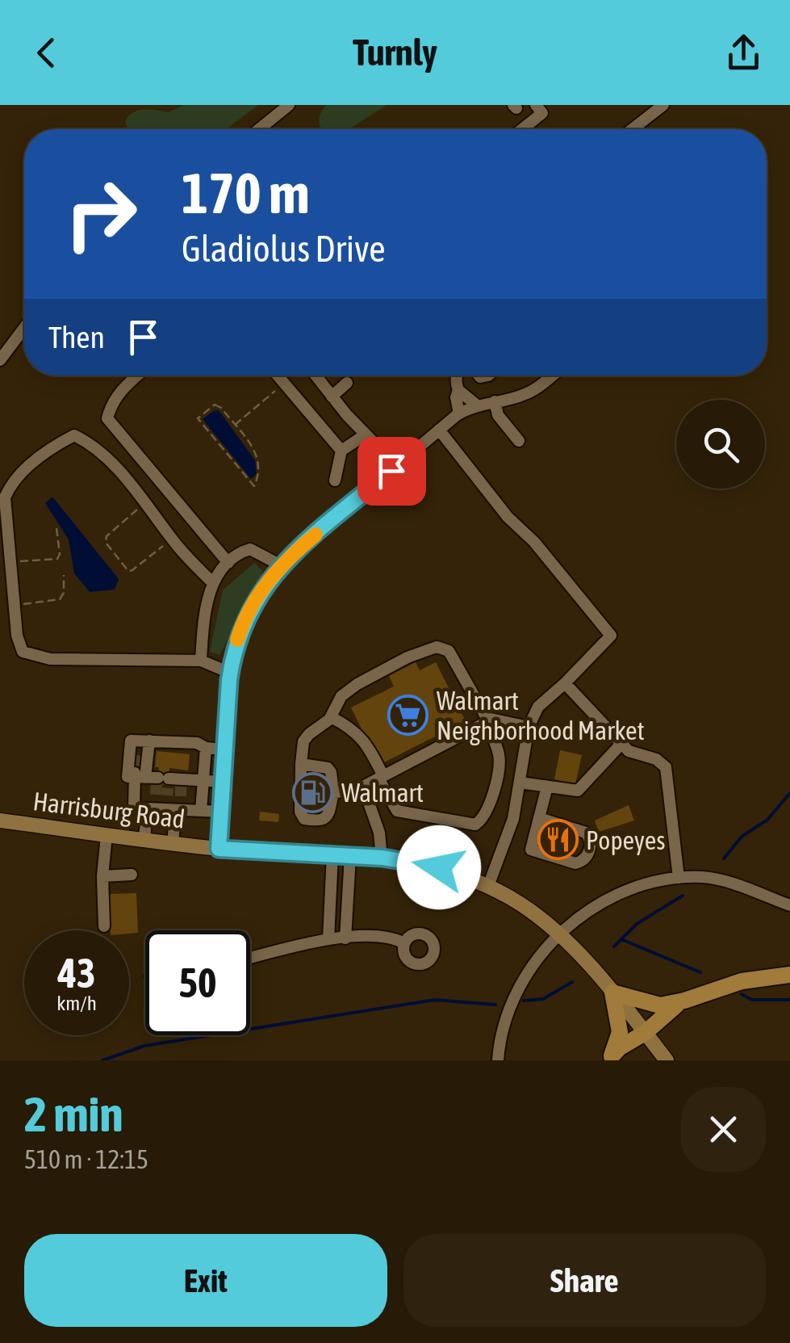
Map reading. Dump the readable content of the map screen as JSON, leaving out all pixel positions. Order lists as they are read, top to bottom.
{
  "streets": {
    "main road": ["Harrisburg Road"]
  },
  "places": {
    "supermarket": ["Walmart Neighborhood Market"],
    "fuel station": ["Walmart"],
    "restaurant": ["Popeyes"]
  },
  "page": {
    "header": "Turnly",
    "turn": ["170 m", "Gladiolus Drive"],
    "then": "Then",
    "speed": "43 km/h",
    "limit": "50",
    "heading": ["2 min", "510 m · 12:15"],
    "buttons": ["Exit", "Share"]
  }
}
